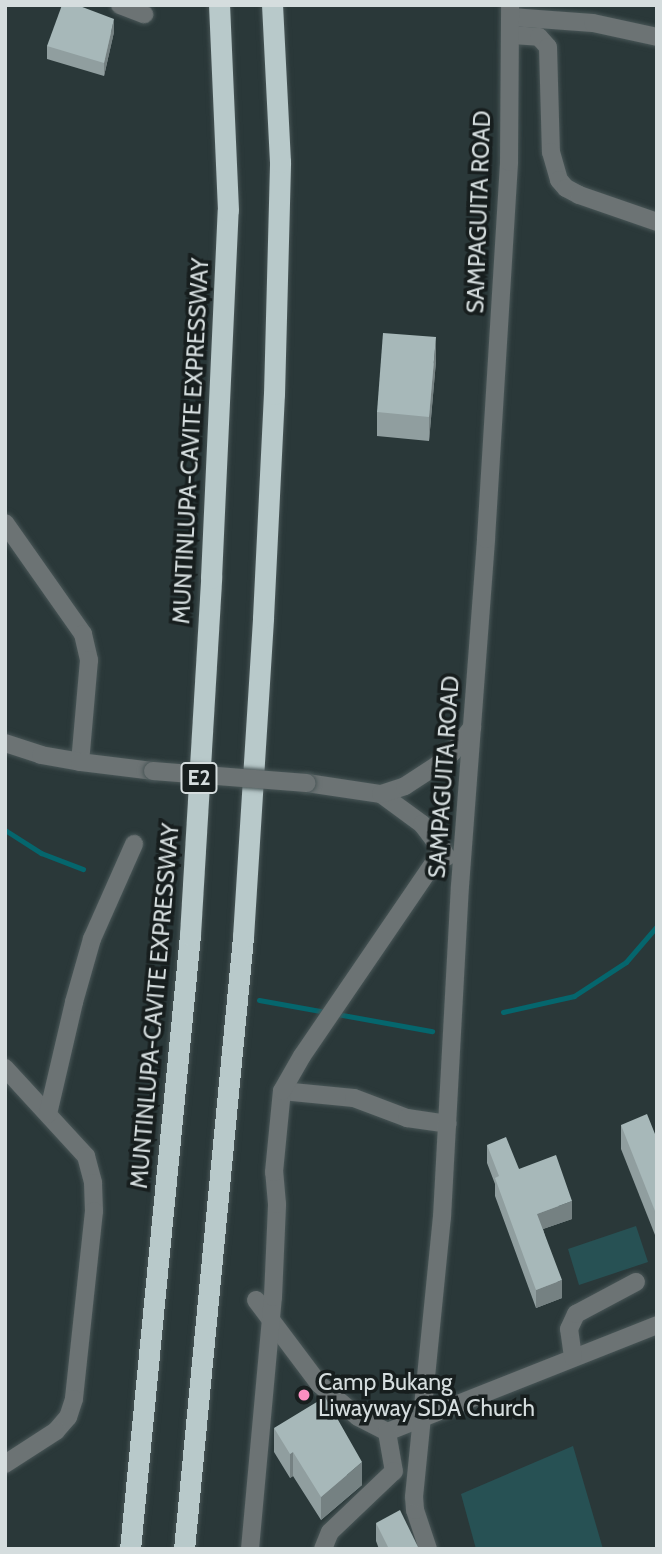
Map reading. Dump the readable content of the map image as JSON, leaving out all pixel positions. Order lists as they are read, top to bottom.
{
  "streets": {
    "highway": ["MUNTINLUPA-CAVITE EXPRESSWAY", "E2"],
    "street": ["SAMPAGUITA ROAD"]
  },
  "places": ["Camp Bukang Liwayway SDA Church"]
}
